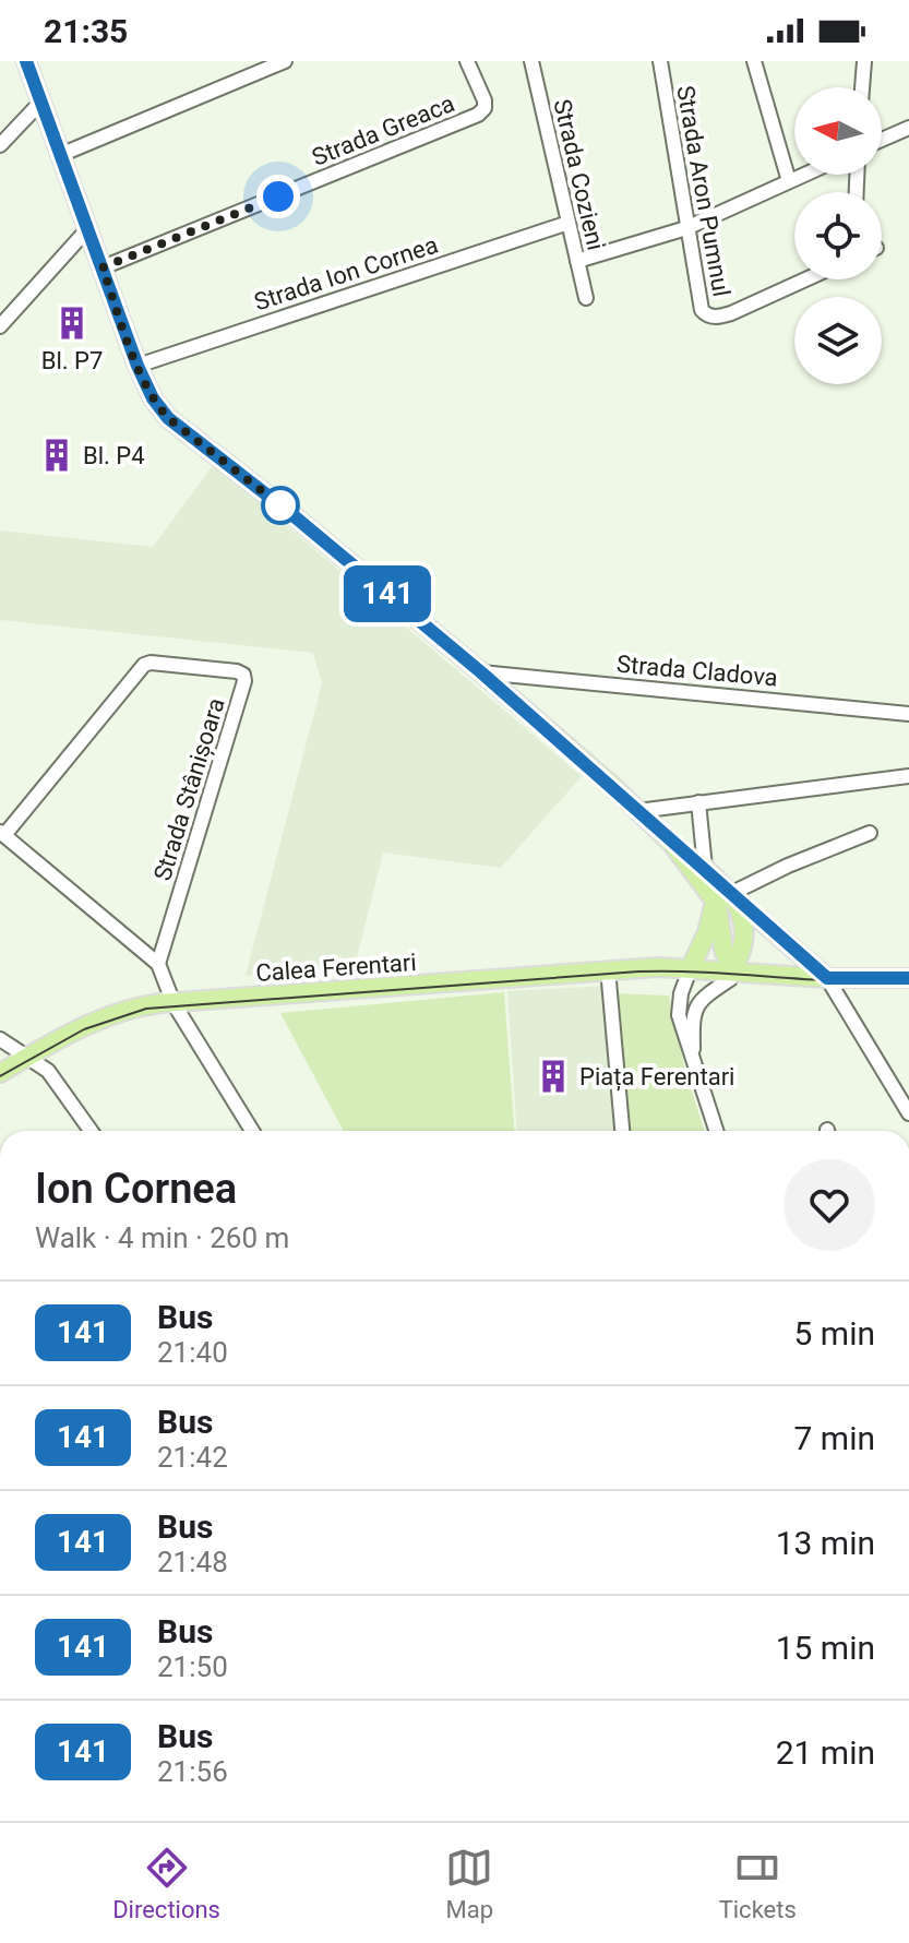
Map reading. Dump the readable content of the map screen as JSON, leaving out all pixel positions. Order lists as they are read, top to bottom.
{
  "streets": {
    "main road": ["Calea Ferentari"],
    "street": [
      "Strada Greaca",
      "Strada Cozieni",
      "Strada Aron Pumnul",
      "Strada Ion Cornea",
      "Strada Cladova",
      "Strada Stânișoara"
    ]
  },
  "crossings": [
    ["Strada Cozieni", "Strada Ion Cornea"]
  ],
  "places": {
    "building": ["Bl. P7", "Bl. P4", "Piața Ferentari"]
  },
  "lines": ["bus line 141"],
  "north": "left",
  "page": {
    "status": "21:35",
    "on_map": "141",
    "heading": ["Ion Cornea", "Walk · 4 min · 260 m"],
    "list": [
      {
        "mark": "141",
        "name": "Bus",
        "note": "21:40",
        "value": "5 min"
      },
      {
        "mark": "141",
        "name": "Bus",
        "note": "21:42",
        "value": "7 min"
      },
      {
        "mark": "141",
        "name": "Bus",
        "note": "21:48",
        "value": "13 min"
      },
      {
        "mark": "141",
        "name": "Bus",
        "note": "21:50",
        "value": "15 min"
      },
      {
        "mark": "141",
        "name": "Bus",
        "note": "21:56",
        "value": "21 min"
      }
    ],
    "tabs": ["Directions", "Map", "Tickets"]
  }
}
